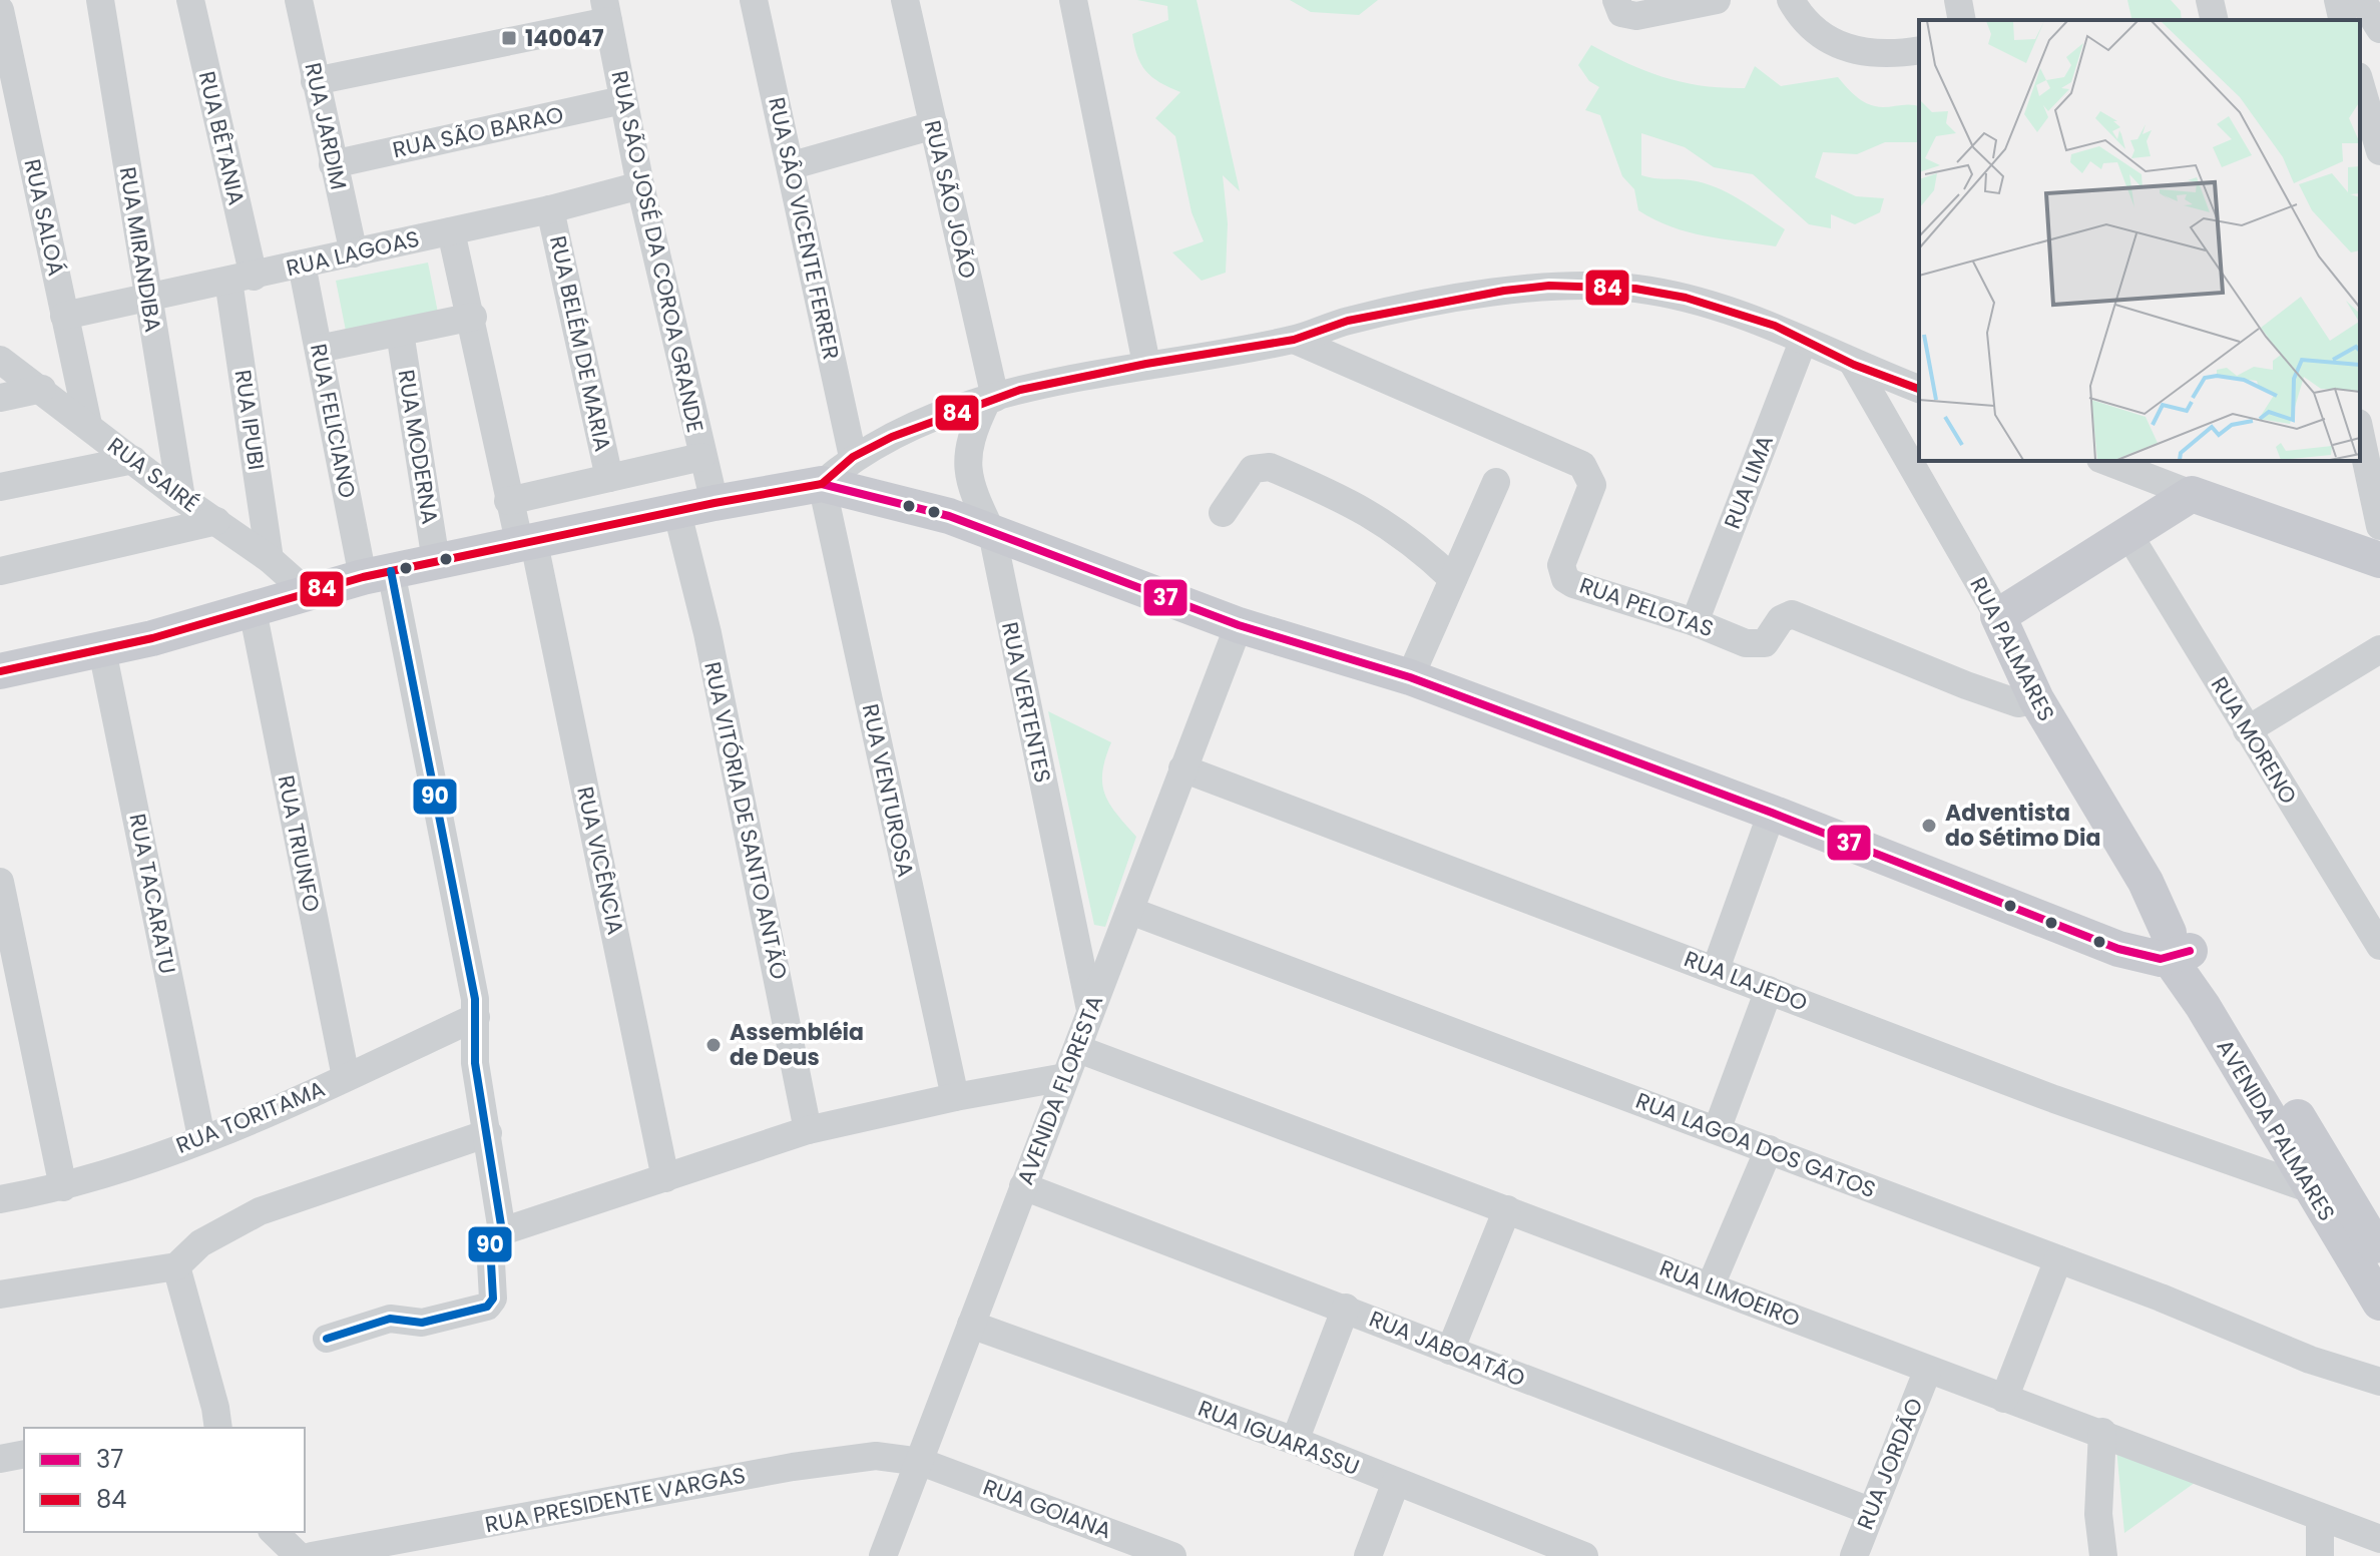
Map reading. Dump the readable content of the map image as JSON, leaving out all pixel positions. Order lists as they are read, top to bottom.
{
  "streets": {
    "main road": ["RUA PALMARES", "AVENIDA PALMARES"],
    "street": [
      "RUA JARDIM",
      "RUA SÃO BARAO",
      "RUA BÊTANIA",
      "RUA SÃO JOÃO",
      "RUA SALOÁ",
      "RUA SÂO VICENTE FERRER",
      "RUA MIRANDIBA",
      "RUA SÃO JOSÉ DA COROA GRANDE",
      "RUA LAGOAS",
      "RUA BELÉM DE MARIA",
      "RUA IPUBI",
      "RUA FELICIANO",
      "RUA MODERNA",
      "RUA SAIRÉ",
      "RUA LIMA",
      "RUA PELOTAS",
      "RUA VERTENTES",
      "RUA MORENO",
      "RUA VENTUROSA",
      "RUA VITÓRIA DE SANTO ANTÃO",
      "RUA TRIUNFO",
      "RUA VICÊNCIA",
      "RUA TACARATU",
      "RUA LAJEDO",
      "AVENIDA FLORESTA",
      "RUA TORITAMA",
      "RUA LAGOA DOS GATOS",
      "RUA LIMOEIRO",
      "RUA JABOATÃO",
      "RUA IGUARASSU",
      "RUA JORDÃO",
      "RUA PRESIDENTE VARGAS",
      "RUA GOIANA"
    ]
  },
  "crossings": [
    ["RUA JARDIM", "RUA SÃO BARAO"],
    ["RUA JARDIM", "RUA LAGOAS"],
    ["RUA SÃO BARAO", "RUA SÃO JOSÉ DA COROA GRANDE"],
    ["RUA BÊTANIA", "RUA LAGOAS"],
    ["RUA BÊTANIA", "RUA IPUBI"],
    ["RUA SÃO JOÃO", "RUA VERTENTES"],
    ["RUA SALOÁ", "RUA LAGOAS"],
    ["RUA SALOÁ", "RUA SAIRÉ"],
    ["RUA MIRANDIBA", "RUA LAGOAS"],
    ["RUA MIRANDIBA", "RUA SAIRÉ"],
    ["RUA SÃO JOSÉ DA COROA GRANDE", "RUA LAGOAS"],
    ["RUA LAGOAS", "RUA BELÉM DE MARIA"],
    ["RUA LAGOAS", "RUA IPUBI"],
    ["RUA LAGOAS", "RUA FELICIANO"],
    ["RUA LAGOAS", "RUA VICÊNCIA"],
    ["RUA IPUBI", "RUA SAIRÉ"],
    ["RUA FELICIANO", "RUA TORITAMA"],
    ["RUA LIMA", "RUA PELOTAS"],
    ["RUA PELOTAS", "RUA PALMARES"],
    ["RUA PALMARES", "AVENIDA PALMARES"],
    ["RUA VERTENTES", "AVENIDA FLORESTA"],
    ["RUA TRIUNFO", "RUA TORITAMA"],
    ["RUA TACARATU", "RUA TORITAMA"],
    ["RUA LAJEDO", "AVENIDA FLORESTA"],
    ["RUA LAJEDO", "AVENIDA PALMARES"],
    ["AVENIDA FLORESTA", "RUA LAGOA DOS GATOS"],
    ["AVENIDA FLORESTA", "RUA LIMOEIRO"],
    ["AVENIDA FLORESTA", "RUA JABOATÃO"],
    ["AVENIDA FLORESTA", "RUA IGUARASSU"],
    ["AVENIDA FLORESTA", "RUA PRESIDENTE VARGAS"],
    ["AVENIDA FLORESTA", "RUA GOIANA"],
    ["RUA LIMOEIRO", "RUA JORDÃO"],
    ["RUA JABOATÃO", "RUA JORDÃO"],
    ["RUA PRESIDENTE VARGAS", "RUA GOIANA"]
  ],
  "places": {
    "transit": ["140047"],
    "other": ["Adventista do Sétimo Dia", "Assembléia de Deus"]
  },
  "lines": ["transit line 84", "transit line 37", "transit line 90"],
  "legend": ["37", "84"]
}
